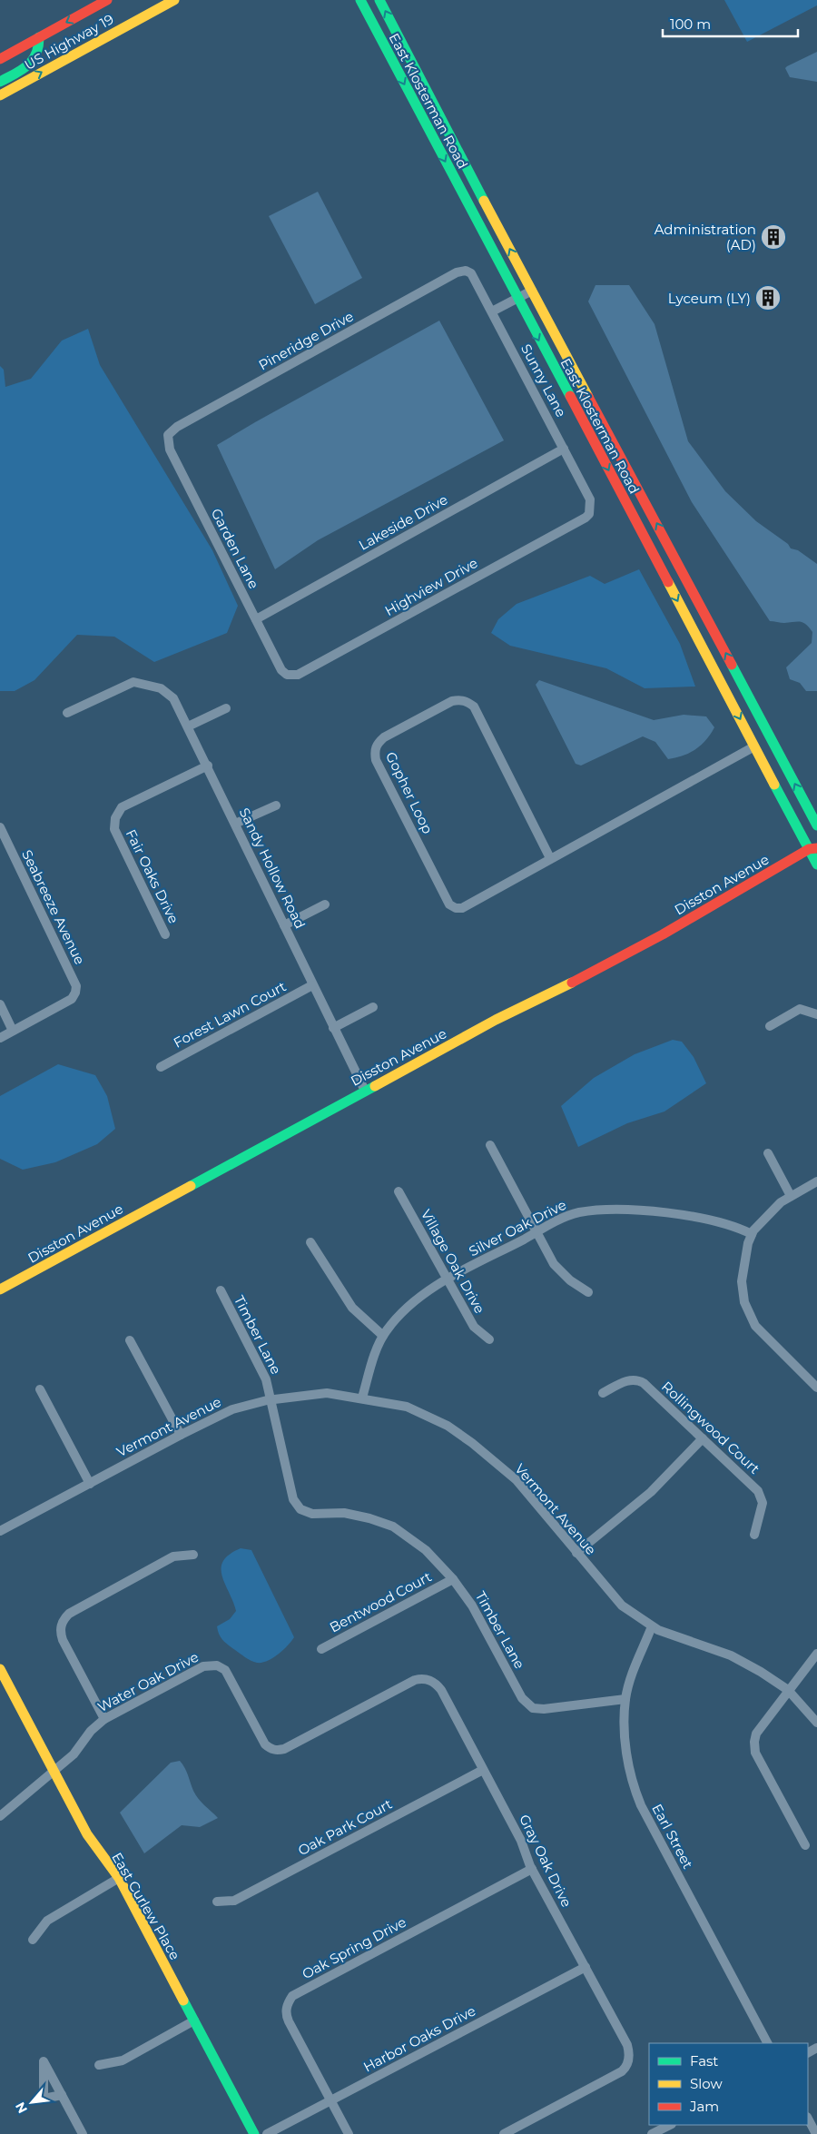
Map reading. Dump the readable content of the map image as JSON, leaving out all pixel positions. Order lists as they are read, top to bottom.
{
  "streets": {
    "main road": [
      "US Highway 19",
      "East Klosterman Road",
      "Disston Avenue",
      "East Curlew Place"
    ],
    "street": [
      "Pineridge Drive",
      "Sunny Lane",
      "Lakeside Drive",
      "Garden Lane",
      "Highview Drive",
      "Gopher Loop",
      "Sandy Hollow Road",
      "Fair Oaks Drive",
      "Seabreeze Avenue",
      "Forest Lawn Court",
      "Silver Oak Drive",
      "Village Oak Drive",
      "Timber Lane",
      "Vermont Avenue",
      "Rollingwood Court",
      "Bentwood Court",
      "Water Oak Drive",
      "Oak Park Court",
      "Earl Street",
      "Gray Oak Drive",
      "Oak Spring Drive",
      "Harbor Oaks Drive"
    ]
  },
  "crossings": [
    ["East Klosterman Road", "Gopher Loop"],
    ["East Klosterman Road", "Disston Avenue"],
    ["Pineridge Drive", "Sunny Lane"],
    ["Pineridge Drive", "Garden Lane"],
    ["Sunny Lane", "Lakeside Drive"],
    ["Sunny Lane", "Highview Drive"],
    ["Lakeside Drive", "Garden Lane"],
    ["Garden Lane", "Highview Drive"],
    ["Sandy Hollow Road", "Fair Oaks Drive"],
    ["Sandy Hollow Road", "Disston Avenue"],
    ["Sandy Hollow Road", "Forest Lawn Court"],
    ["Silver Oak Drive", "Village Oak Drive"],
    ["Silver Oak Drive", "Vermont Avenue"],
    ["Timber Lane", "Vermont Avenue"],
    ["Timber Lane", "Bentwood Court"],
    ["Timber Lane", "Earl Street"],
    ["Vermont Avenue", "Earl Street"],
    ["Water Oak Drive", "Gray Oak Drive"],
    ["Water Oak Drive", "East Curlew Place"],
    ["Oak Park Court", "Gray Oak Drive"],
    ["Gray Oak Drive", "Oak Spring Drive"],
    ["Gray Oak Drive", "Harbor Oaks Drive"],
    ["Oak Spring Drive", "Harbor Oaks Drive"]
  ],
  "places": {
    "building": ["Administration (AD)", "Lyceum (LY)"]
  },
  "legend": ["Fast", "Slow", "Jam"],
  "scale_bar": "100 m",
  "north": "bottom left"
}
